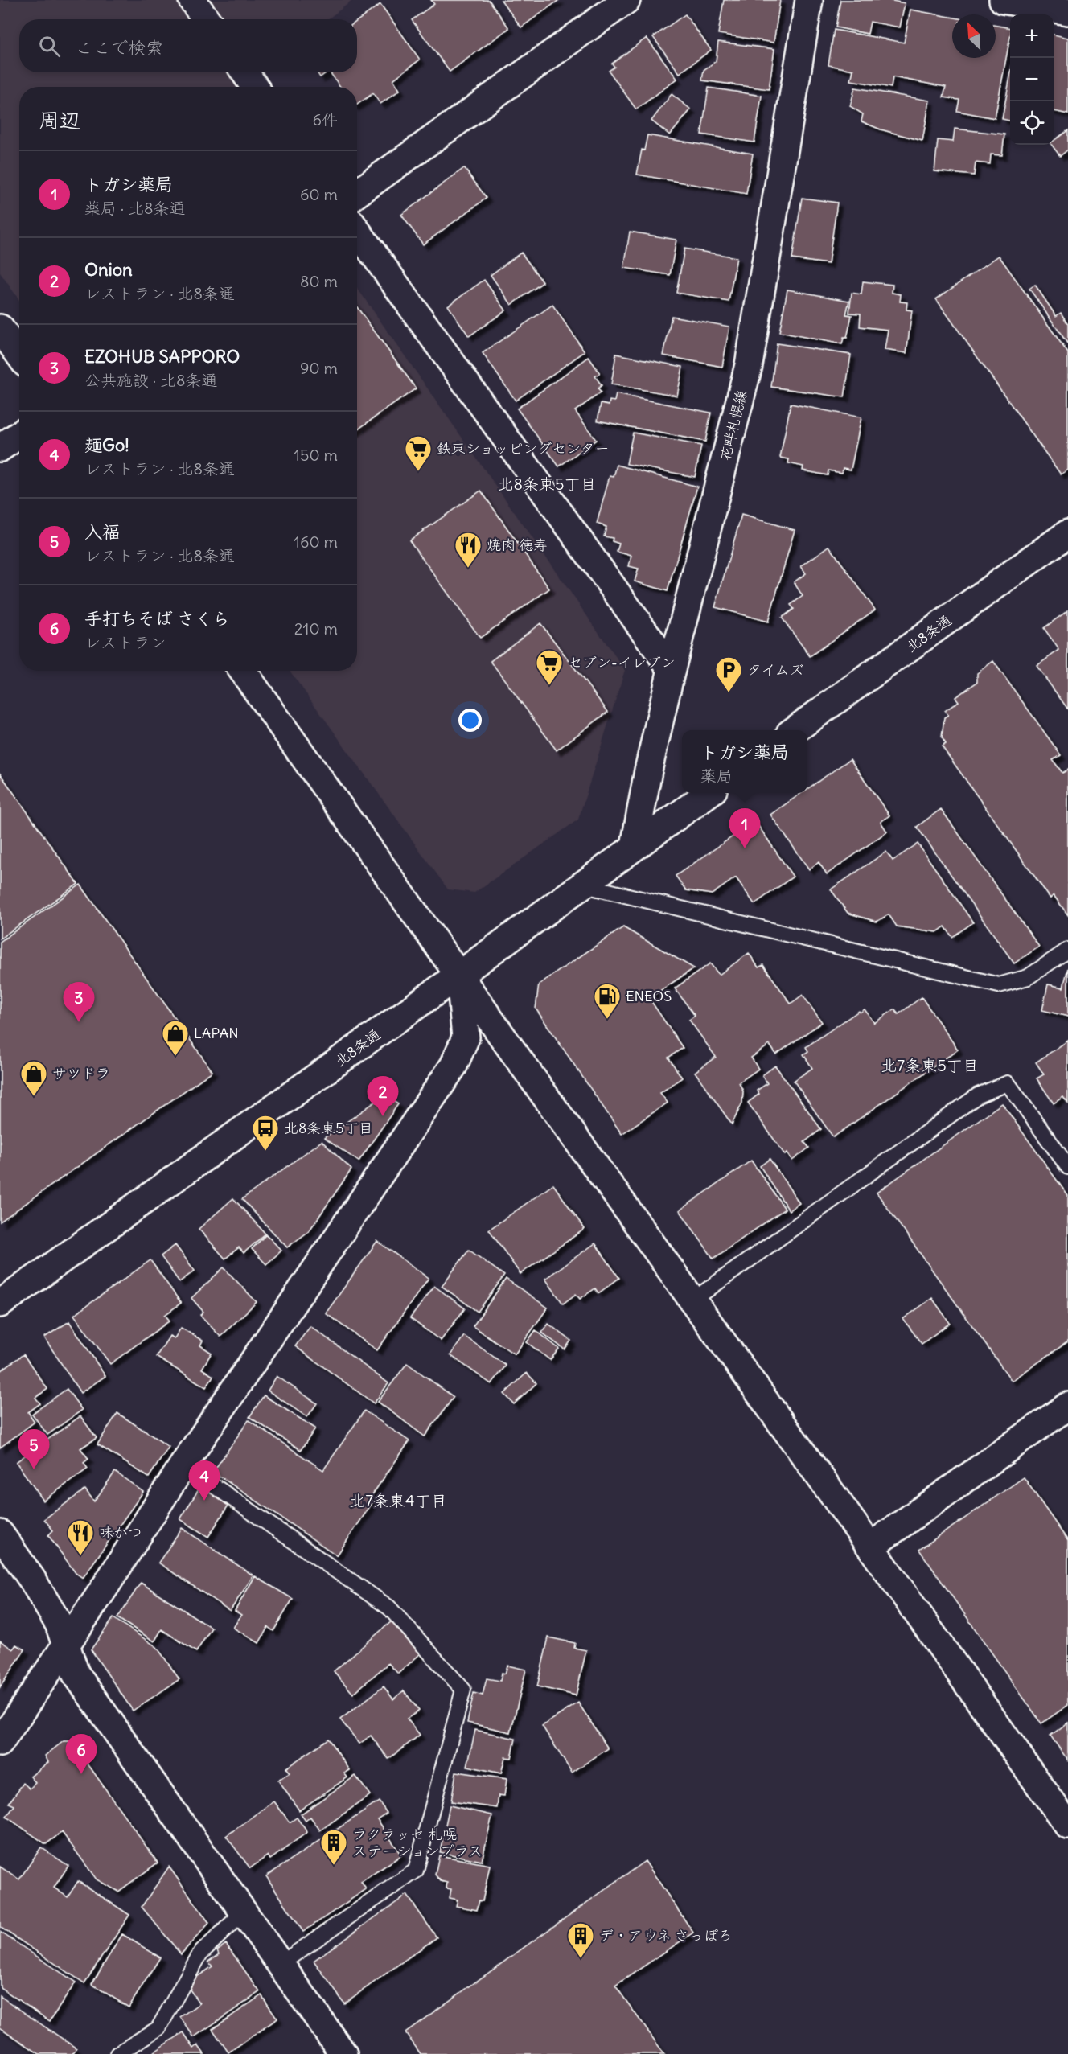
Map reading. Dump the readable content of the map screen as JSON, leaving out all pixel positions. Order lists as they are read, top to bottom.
{
  "streets": {
    "street": ["花畔札幌線", "北8条通"]
  },
  "crossings": [
    ["花畔札幌線", "北8条通"]
  ],
  "districts": ["北8条東5丁目", "北7条東5丁目", "北7条東4丁目"],
  "places": {
    "supermarket": ["鉄東ショッピングセンター", "セブン-イレブン"],
    "restaurant": ["焼肉 徳寿", "味かつ"],
    "parking": ["タイムズ"],
    "fuel station": ["ENEOS"],
    "shop": ["LAPAN", "サツドラ"],
    "bus stop": ["北8条東5丁目"],
    "building": ["ラクラッセ 札幌 ステーションプラス", "デ・アウネ さっぽろ"]
  },
  "north": "top left",
  "page": {
    "map_buttons": ["+", "−"],
    "search": "ここで検索",
    "heading": ["周辺", "6件"],
    "list": [
      {
        "mark": "1",
        "name": "トガシ薬局",
        "note": "薬局 · 北8条通",
        "value": "60 m"
      },
      {
        "mark": "2",
        "name": "Onion",
        "note": "レストラン · 北8条通",
        "value": "80 m"
      },
      {
        "mark": "3",
        "name": "EZOHUB SAPPORO",
        "note": "公共施設 · 北8条通",
        "value": "90 m"
      },
      {
        "mark": "4",
        "name": "麺Go!",
        "note": "レストラン · 北8条通",
        "value": "150 m"
      },
      {
        "mark": "5",
        "name": "入福",
        "note": "レストラン · 北8条通",
        "value": "160 m"
      },
      {
        "mark": "6",
        "name": "手打ちそば さくら",
        "note": "レストラン",
        "value": "210 m"
      }
    ],
    "popup": ["トガシ薬局", "薬局"],
    "pins": [
      "1",
      "3",
      "2",
      "5",
      "4",
      "6"
    ]
  }
}
